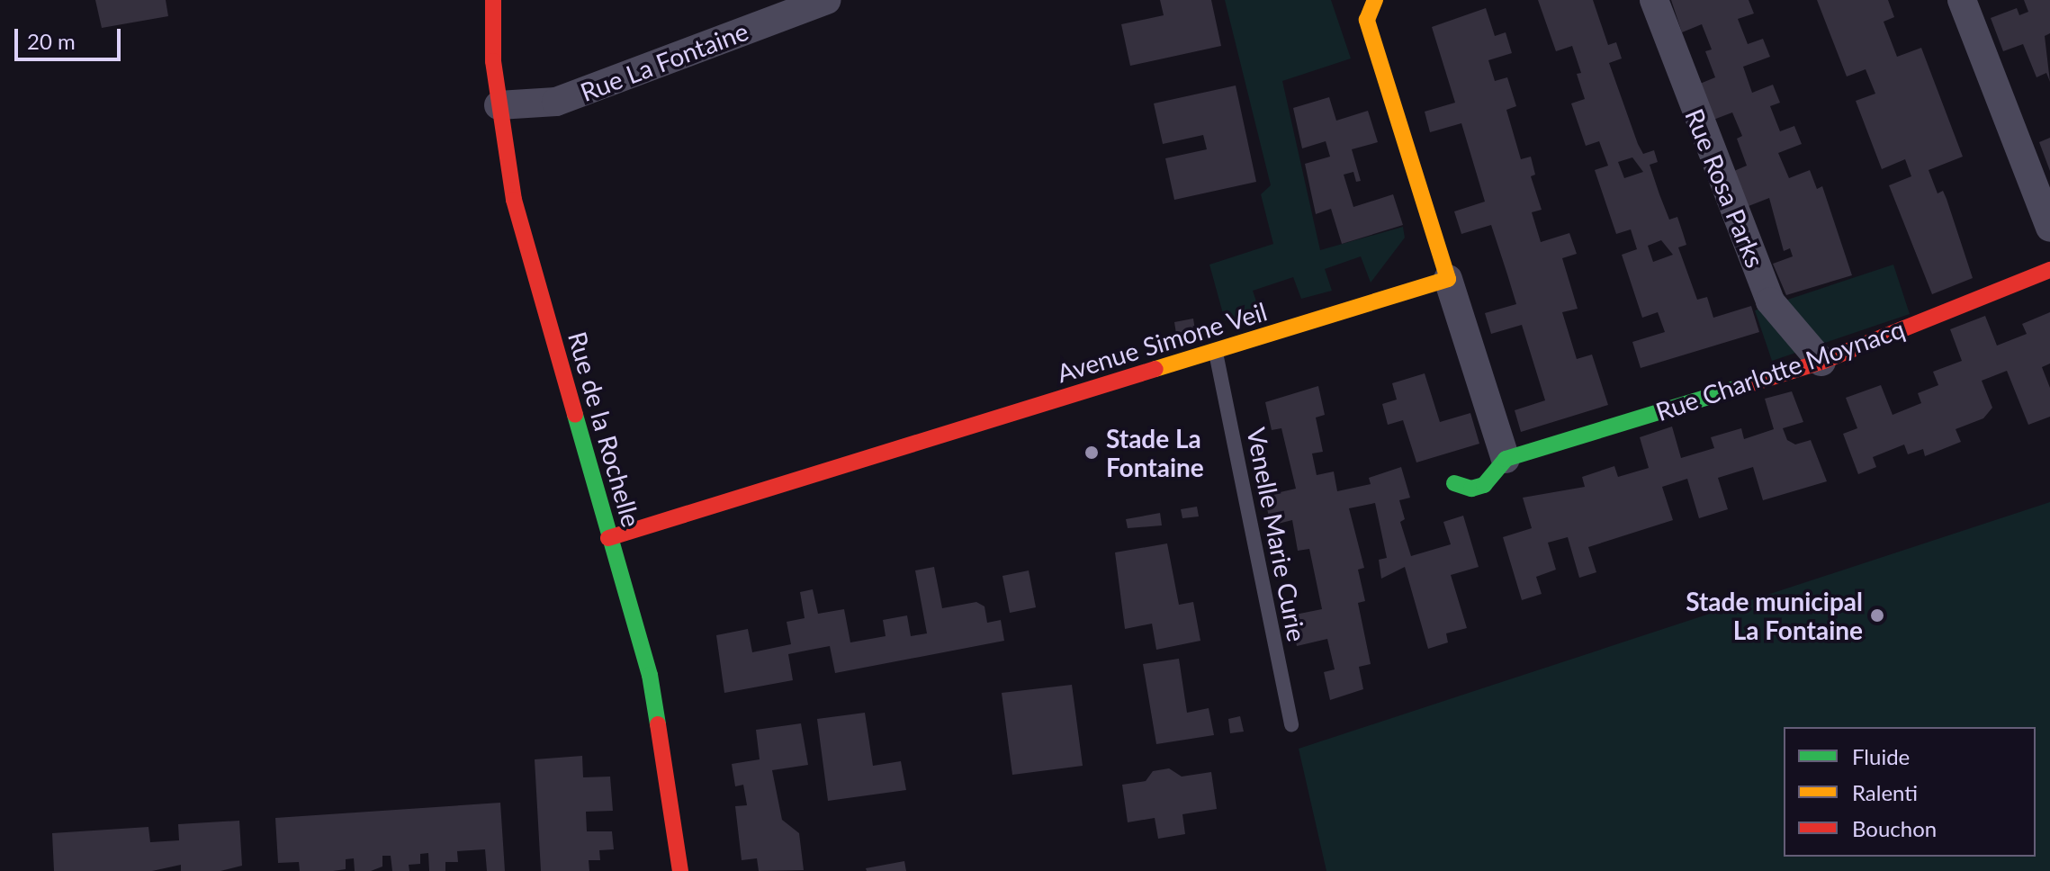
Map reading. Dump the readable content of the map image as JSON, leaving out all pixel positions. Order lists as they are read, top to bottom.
{
  "streets": {
    "street": [
      "Rue La Fontaine",
      "Rue Rosa Parks",
      "Avenue Simone Veil",
      "Rue Charlotte Moynacq",
      "Rue de la Rochelle"
    ],
    "lane": ["Venelle Marie Curie"]
  },
  "crossings": [
    ["Rue La Fontaine", "Rue de la Rochelle"],
    ["Rue Rosa Parks", "Rue Charlotte Moynacq"],
    ["Avenue Simone Veil", "Rue de la Rochelle"],
    ["Avenue Simone Veil", "Venelle Marie Curie"]
  ],
  "places": ["Stade La Fontaine", "Stade municipal La Fontaine"],
  "legend": ["Fluide", "Ralenti", "Bouchon"],
  "scale_bar": "20 m"
}
